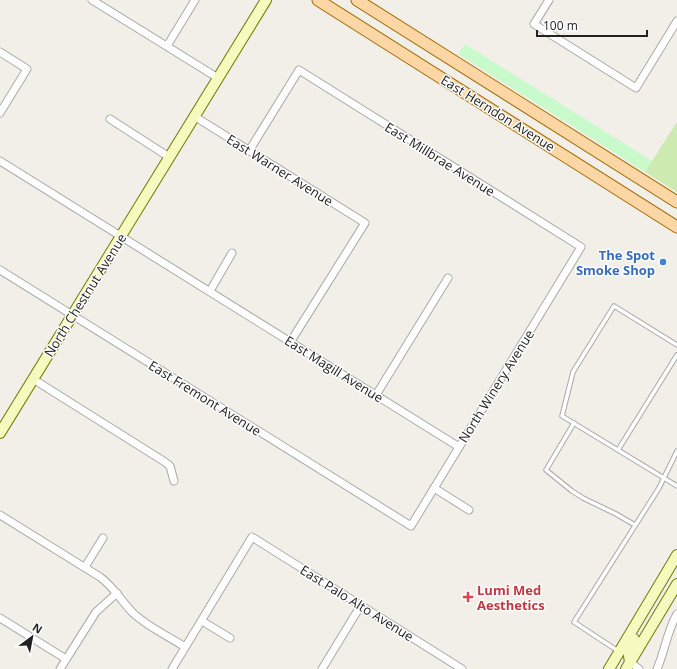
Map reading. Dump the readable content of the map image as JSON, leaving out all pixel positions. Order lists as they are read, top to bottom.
{
  "streets": {
    "main road": ["East Herndon Avenue"],
    "street": [
      "East Millbrae Avenue",
      "East Warner Avenue",
      "North Chestnut Avenue",
      "East Magill Avenue",
      "North Winery Avenue",
      "East Fremont Avenue",
      "East Palo Alto Avenue"
    ]
  },
  "crossings": [
    ["East Millbrae Avenue", "East Warner Avenue"],
    ["East Millbrae Avenue", "North Winery Avenue"],
    ["East Warner Avenue", "North Chestnut Avenue"],
    ["East Warner Avenue", "East Magill Avenue"],
    ["North Chestnut Avenue", "East Magill Avenue"],
    ["North Chestnut Avenue", "East Fremont Avenue"],
    ["East Magill Avenue", "North Winery Avenue"],
    ["North Winery Avenue", "East Fremont Avenue"]
  ],
  "places": {
    "other": ["The Spot Smoke Shop"],
    "health": ["Lumi Med Aesthetics"]
  },
  "scale_bar": "100 m",
  "north": "top right"
}
